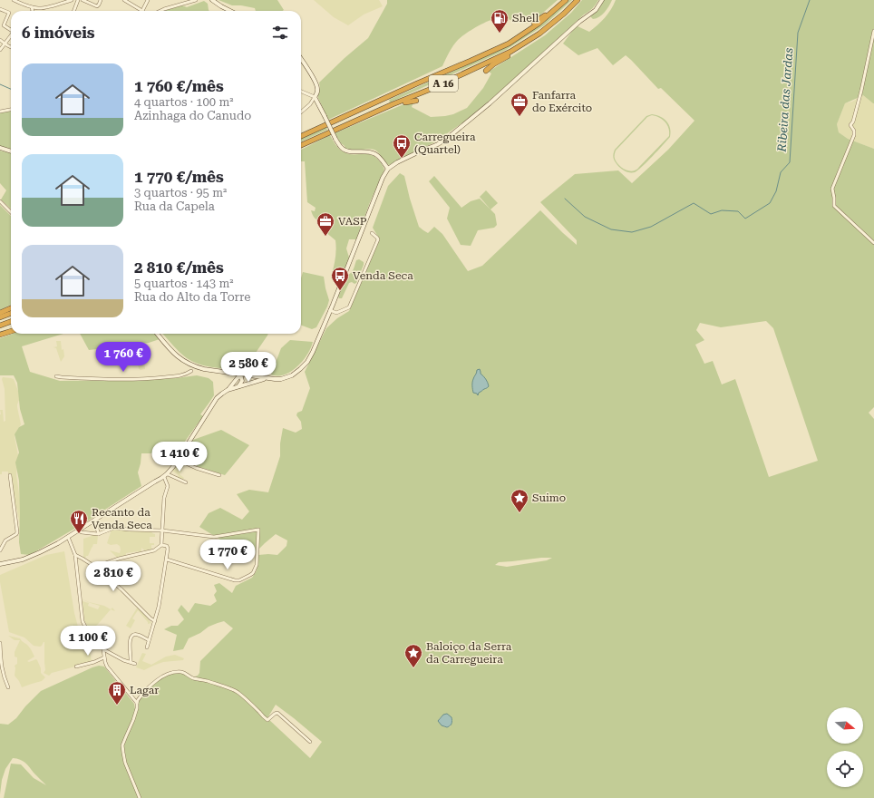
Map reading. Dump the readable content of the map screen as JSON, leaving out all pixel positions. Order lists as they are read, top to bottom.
{
  "streets": {
    "highway": ["A 16"]
  },
  "water": ["Ribeira das Jardas"],
  "places": {
    "fuel station": ["Shell"],
    "office": ["Fanfarra do Exército", "VASP"],
    "bus stop": ["Carregueira (Quartel)", "Venda Seca"],
    "place": ["Suimo", "Baloiço da Serra da Carregueira"],
    "restaurant": ["Recanto da Venda Seca"],
    "building": ["Lagar"]
  },
  "north": "right",
  "page": {
    "heading": "6 imóveis",
    "list": [
      {
        "name": "1 760 €/mês",
        "note": "4 quartos · 100 m² · Azinhaga do Canudo"
      },
      {
        "name": "1 770 €/mês",
        "note": "3 quartos · 95 m² · Rua da Capela"
      },
      {
        "name": "2 810 €/mês",
        "note": "5 quartos · 143 m² · Rua do Alto da Torre"
      }
    ],
    "price": [
      "1 760 €",
      "2 580 €",
      "1 410 €",
      "1 770 €",
      "2 810 €",
      "1 100 €"
    ]
  }
}
